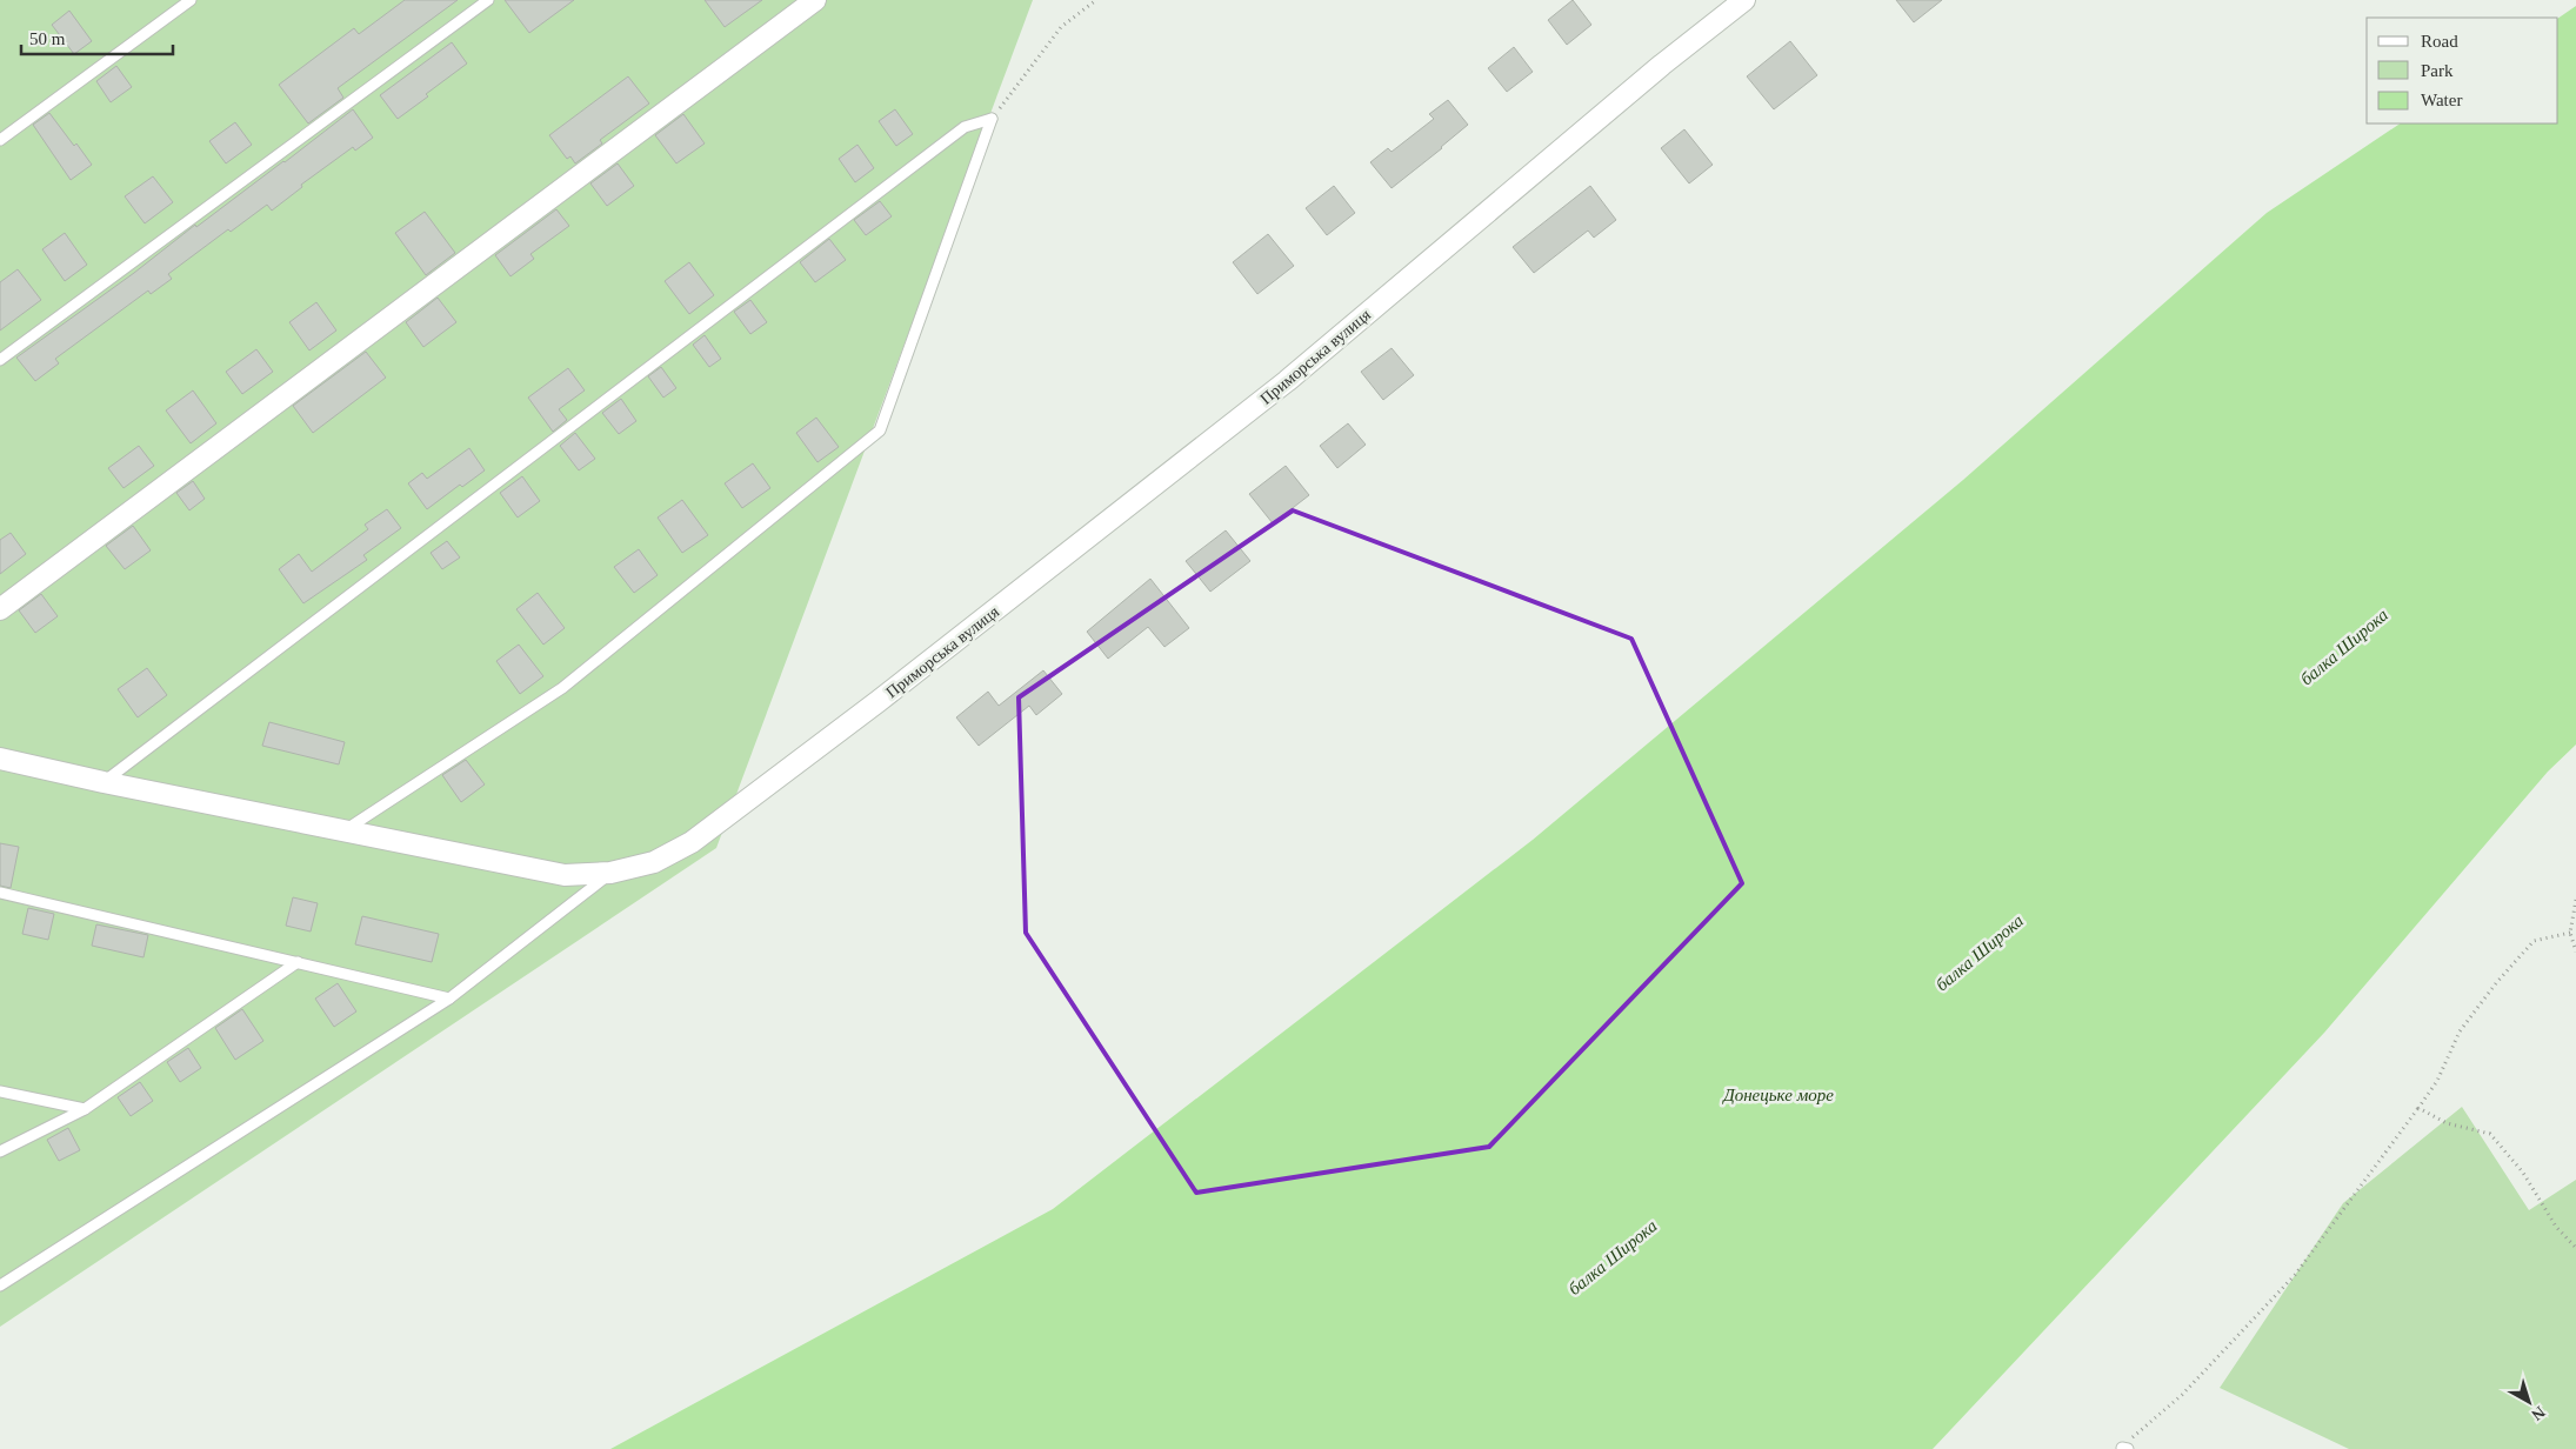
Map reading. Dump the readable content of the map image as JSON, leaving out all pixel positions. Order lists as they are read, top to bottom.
{
  "streets": {
    "street": ["Приморська вулиця"]
  },
  "water": ["балка Широка", "Донецьке море"],
  "legend": ["Road", "Park", "Water"],
  "scale_bar": "50 m",
  "north": "bottom right"
}
